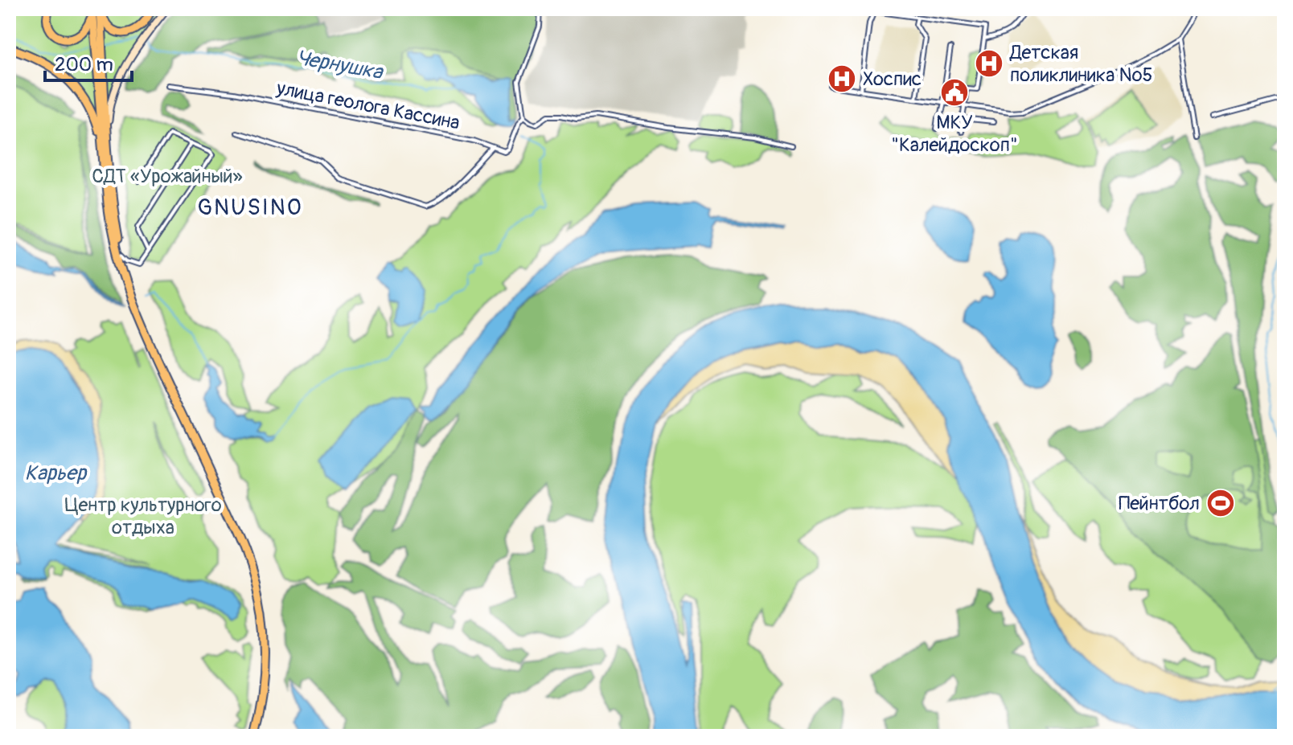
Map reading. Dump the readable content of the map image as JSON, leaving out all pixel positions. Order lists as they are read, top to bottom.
{
  "streets": {
    "street": ["улица геолога Кассина"]
  },
  "districts": ["GNUSINO"],
  "water": ["Чернушка", "Карьер"],
  "parks": ["СДТ «Урожайный»", "Центр культурного отдыха"],
  "places": {
    "hospital": ["Детская поликлиника №5", "Хоспис"],
    "public building": ["МКУ \"Калейдоскоп\""],
    "sports": ["Пейнтбол"]
  },
  "scale_bar": "200 m"
}
